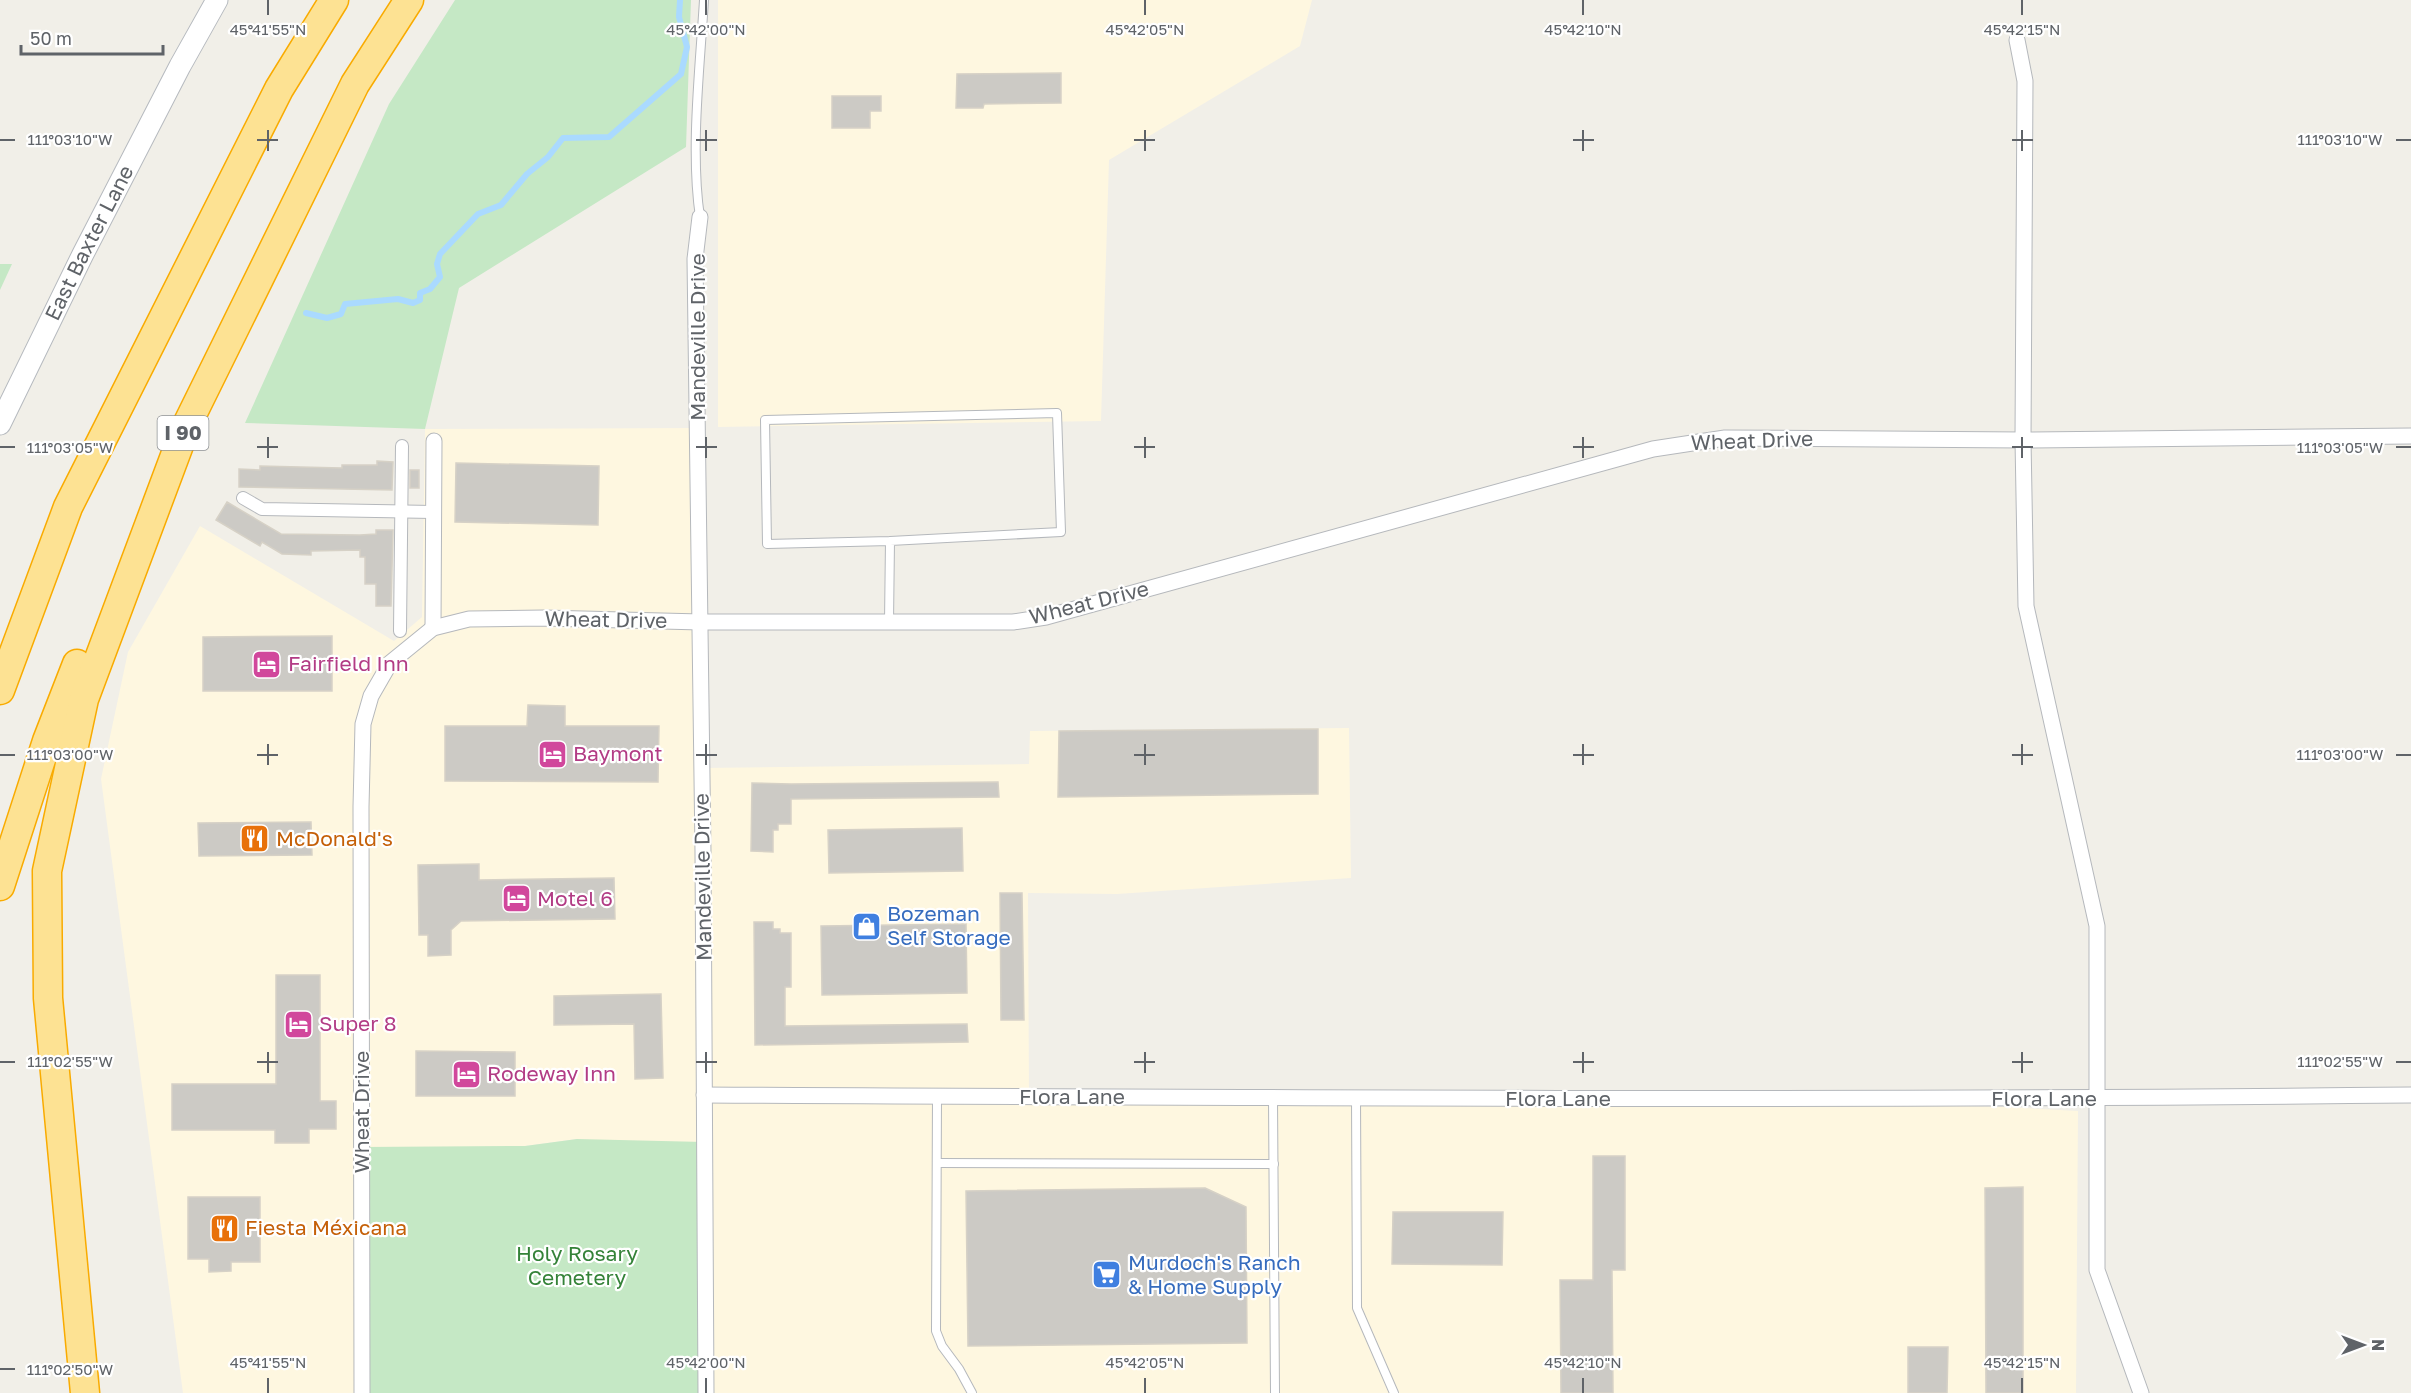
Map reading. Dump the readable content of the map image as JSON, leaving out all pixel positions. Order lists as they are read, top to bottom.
{
  "streets": {
    "highway": ["I 90"],
    "main road": ["East Baxter Lane"],
    "street": ["Mandeville Drive", "Wheat Drive", "Flora Lane"]
  },
  "crossings": [
    ["Mandeville Drive", "Wheat Drive"],
    ["Mandeville Drive", "Flora Lane"]
  ],
  "parks": ["Holy Rosary Cemetery"],
  "places": {
    "hotel": [
      "Fairfield Inn",
      "Baymont",
      "Motel 6",
      "Super 8",
      "Rodeway Inn"
    ],
    "restaurant": ["McDonald's", "Fiesta Méxicana"],
    "shop": ["Bozeman Self Storage"],
    "supermarket": ["Murdoch's Ranch & Home Supply"]
  },
  "scale_bar": "50 m",
  "north": "right",
  "coordinates": [
    "45°41'55\"N",
    "45°42'00\"N",
    "45°42'05\"N",
    "45°42'10\"N",
    "45°42'15\"N",
    "111°03'10\"W",
    "111°03'05\"W",
    "111°03'00\"W",
    "111°02'55\"W",
    "111°02'50\"W"
  ]
}
